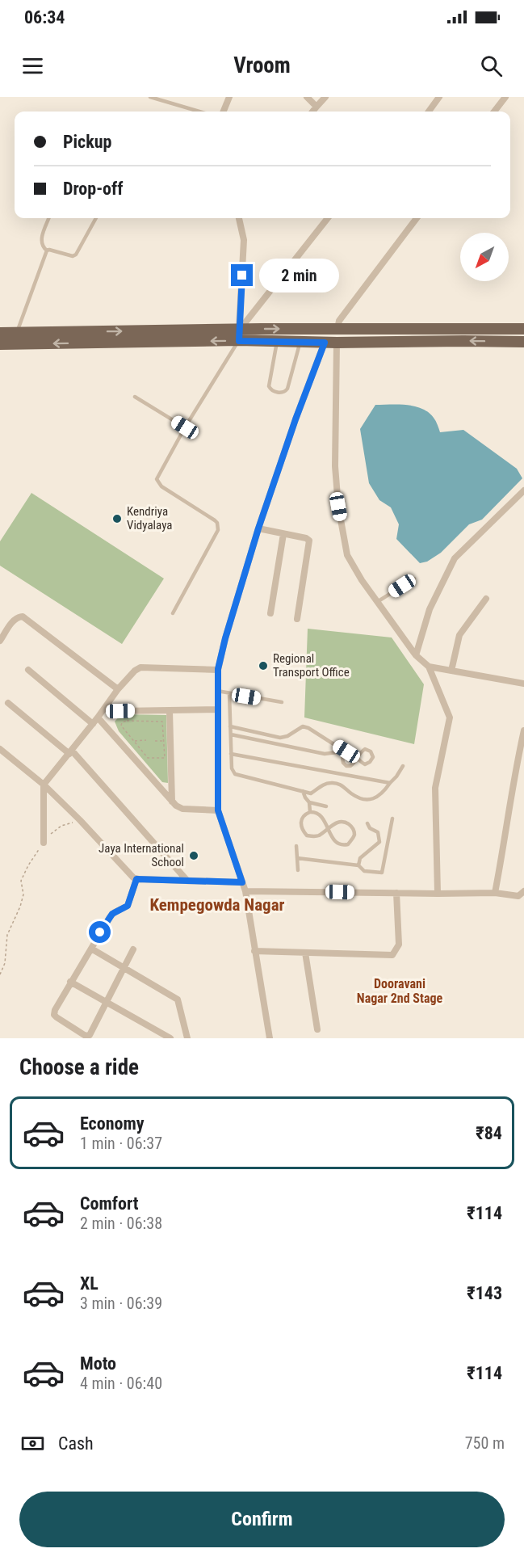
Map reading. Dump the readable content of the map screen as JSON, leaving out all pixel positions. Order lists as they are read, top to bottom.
{
  "districts": ["Kempegowda Nagar", "Dooravani Nagar 2nd Stage"],
  "places": ["Kendriya Vidyalaya", "Regional Transport Office", "Jaya International School"],
  "north": "bottom left",
  "page": {
    "status": "06:34",
    "header": "Vroom",
    "banner": ["Pickup", "Drop-off"],
    "bubble": "2 min",
    "heading": "Choose a ride",
    "list": [
      {
        "name": "Economy",
        "note": "1 min · 06:37",
        "value": "₹84"
      },
      {
        "name": "Comfort",
        "note": "2 min · 06:38",
        "value": "₹114"
      },
      {
        "name": "XL",
        "note": "3 min · 06:39",
        "value": "₹143"
      },
      {
        "name": "Moto",
        "note": "4 min · 06:40",
        "value": "₹114"
      }
    ],
    "pay": ["Cash", "750 m"],
    "buttons": "Confirm"
  }
}
